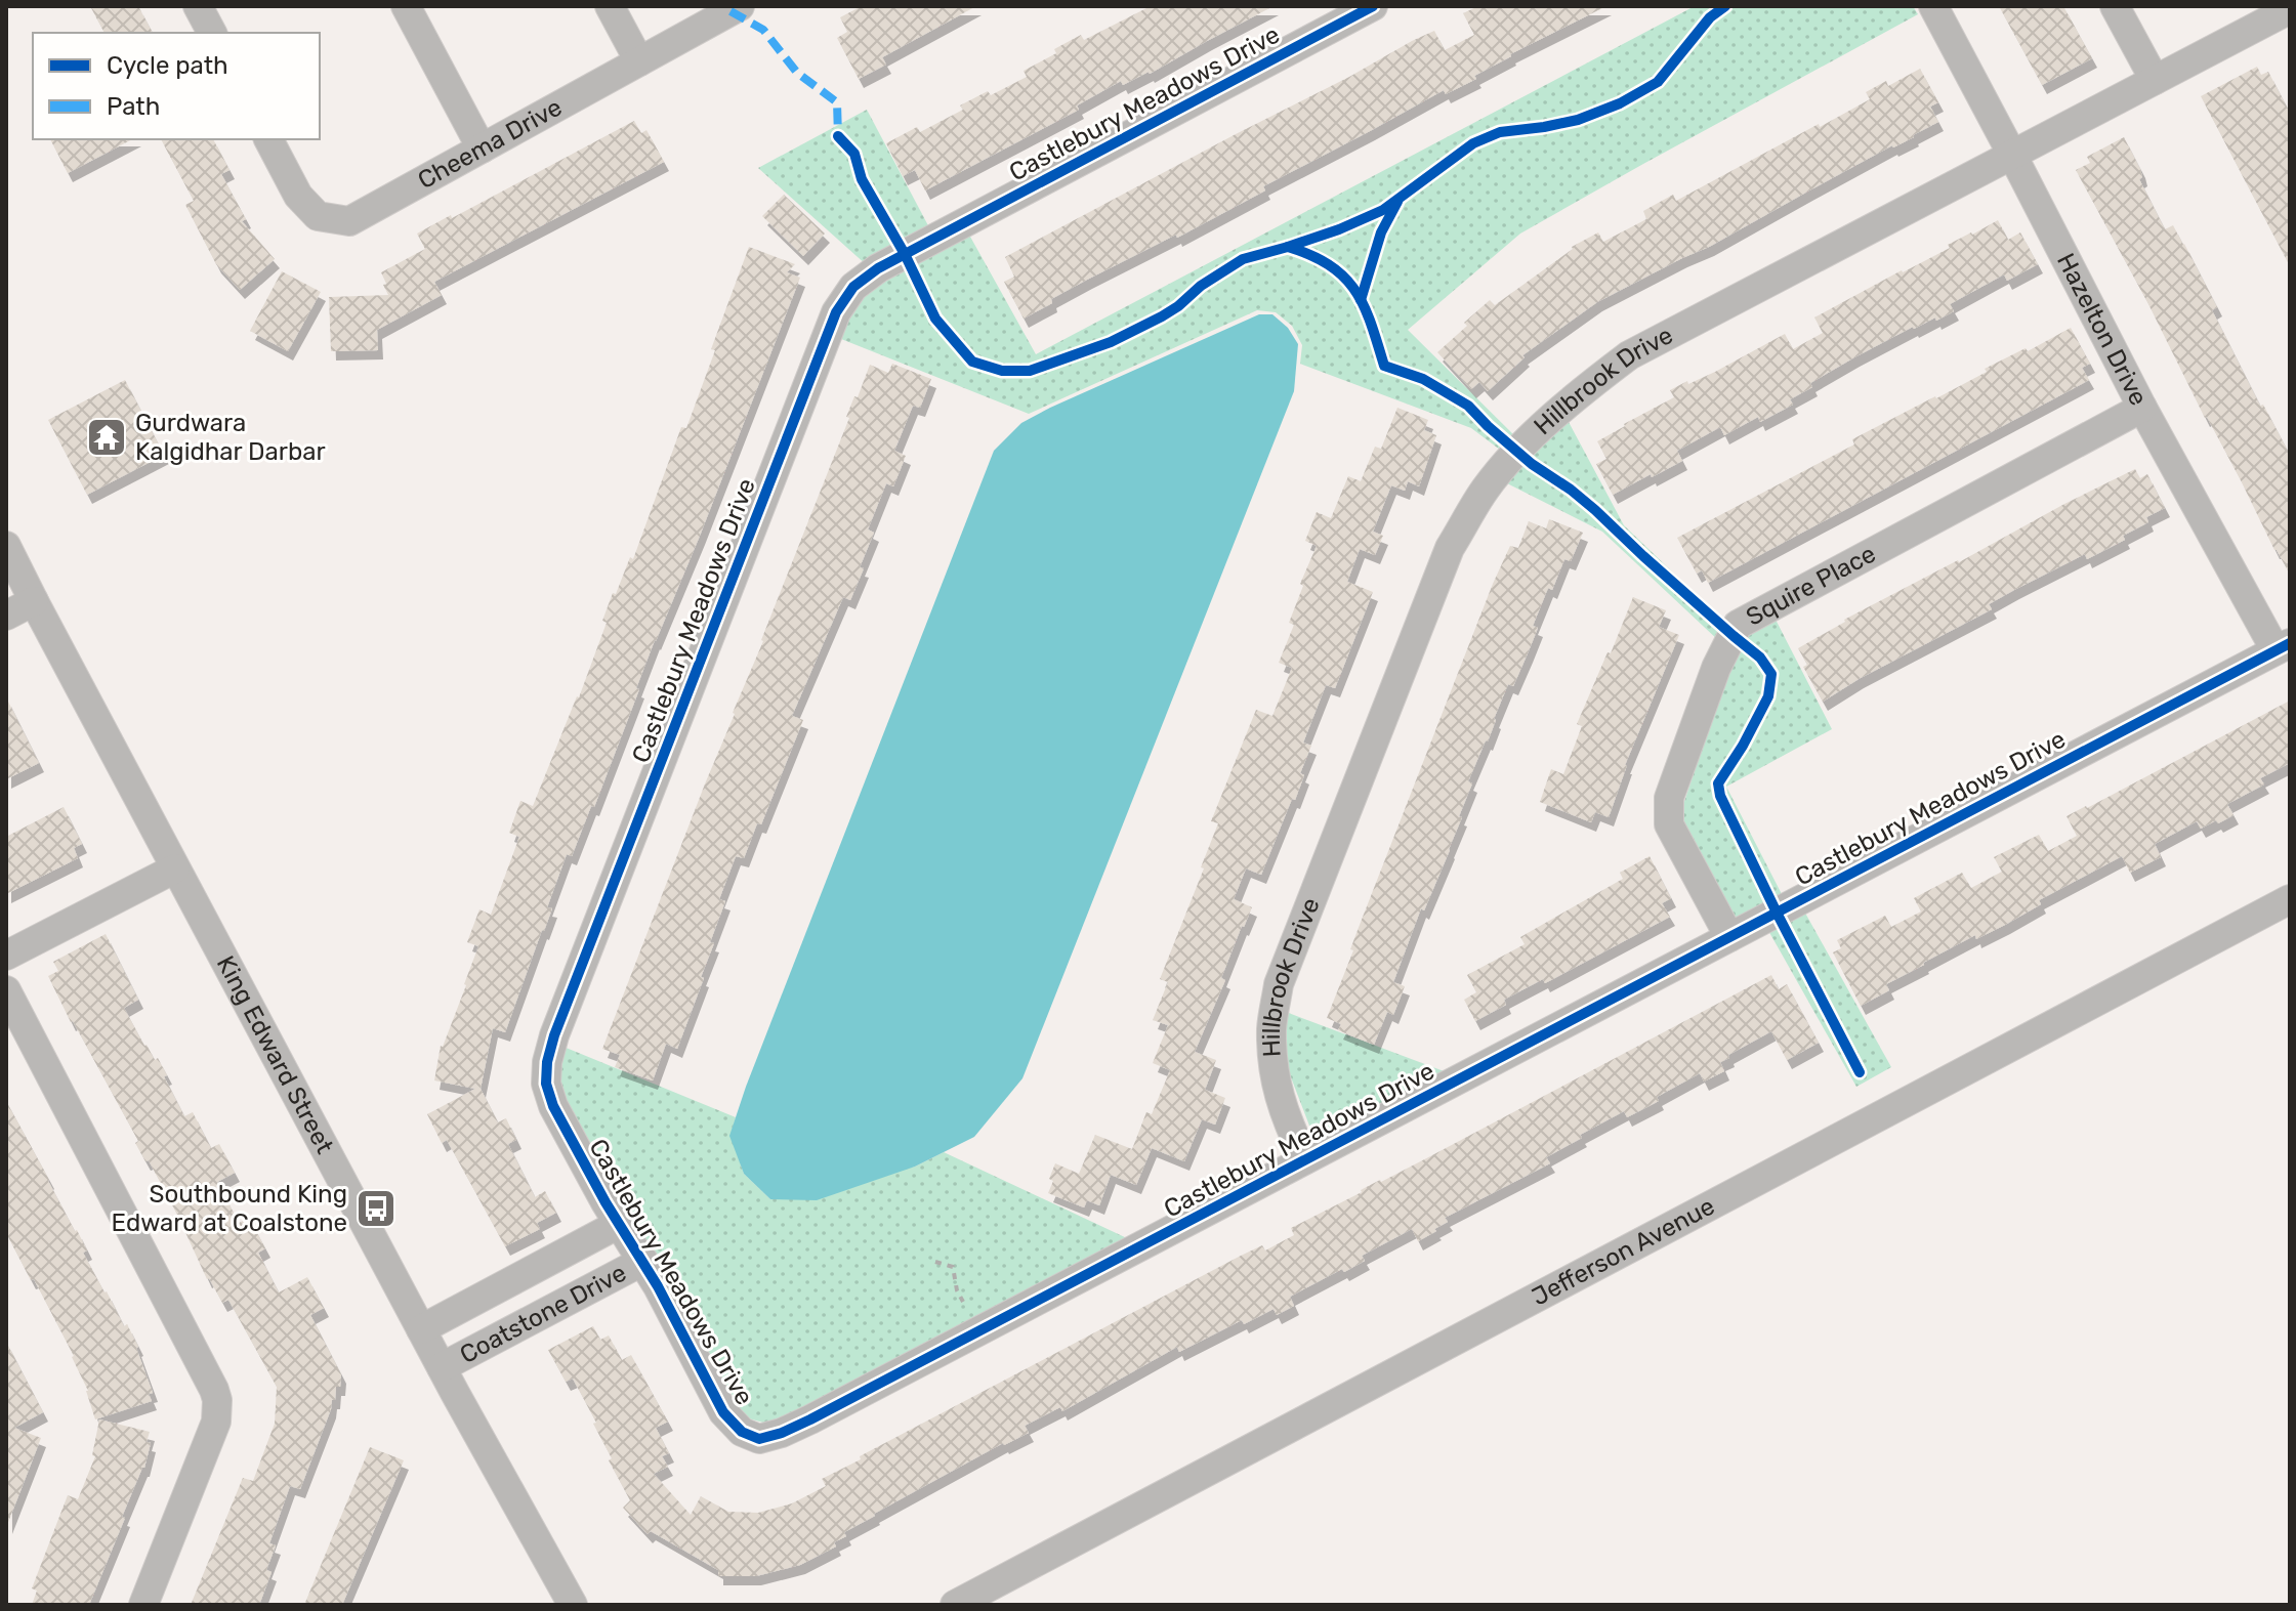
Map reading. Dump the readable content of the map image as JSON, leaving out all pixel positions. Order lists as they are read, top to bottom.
{
  "streets": {
    "street": [
      "Castlebury Meadows Drive",
      "Cheema Drive",
      "Hazelton Drive",
      "Hillbrook Drive",
      "Squire Place",
      "King Edward Street",
      "Jefferson Avenue",
      "Coatstone Drive"
    ]
  },
  "crossings": [
    ["Castlebury Meadows Drive", "Hazelton Drive"],
    ["Castlebury Meadows Drive", "Hillbrook Drive"],
    ["Castlebury Meadows Drive", "Squire Place"],
    ["Castlebury Meadows Drive", "Coatstone Drive"],
    ["Hazelton Drive", "Hillbrook Drive"],
    ["Hazelton Drive", "Squire Place"],
    ["King Edward Street", "Coatstone Drive"]
  ],
  "places": {
    "temple": ["Gurdwara Kalgidhar Darbar"],
    "bus stop": ["Southbound King Edward at Coalstone"]
  },
  "legend": ["Cycle path", "Path"]
}
